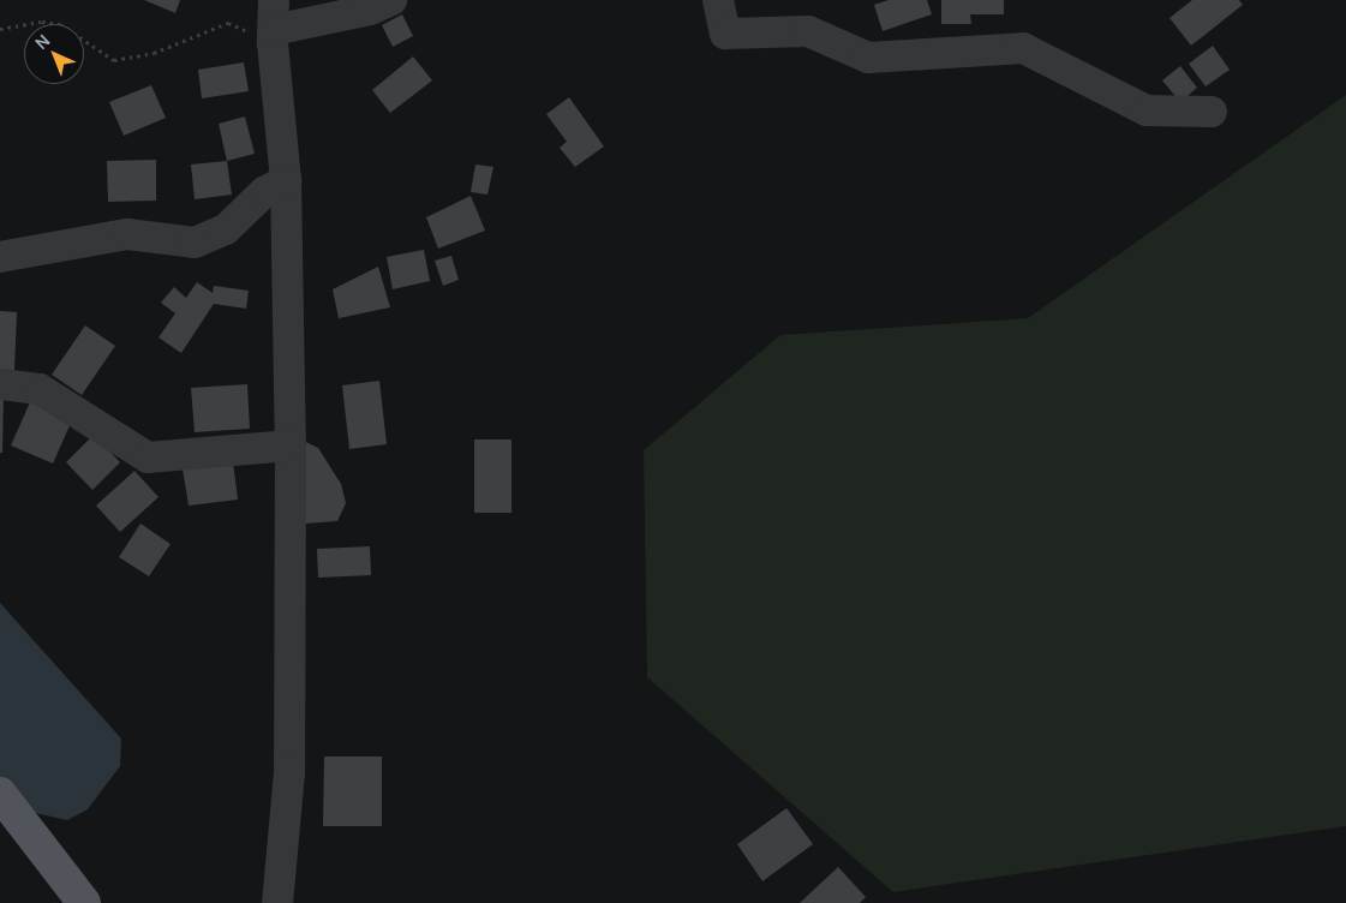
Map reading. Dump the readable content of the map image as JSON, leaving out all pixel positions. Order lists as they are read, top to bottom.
{
  "north": "top left"
}
